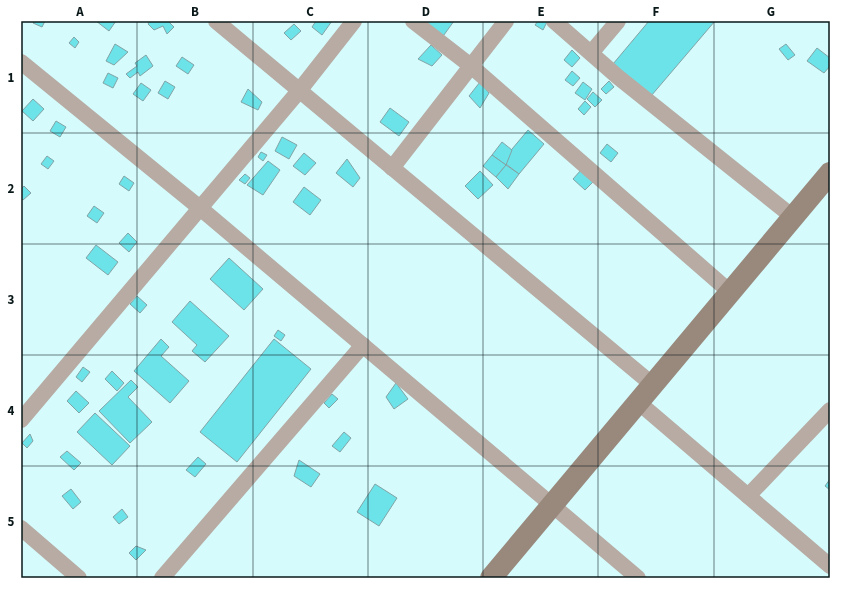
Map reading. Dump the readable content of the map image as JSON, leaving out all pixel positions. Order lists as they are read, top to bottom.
{
  "grid": {
    "columns": [
      "A",
      "B",
      "C",
      "D",
      "E",
      "F",
      "G"
    ],
    "rows": [
      "1",
      "2",
      "3",
      "4",
      "5"
    ]
  }
}
